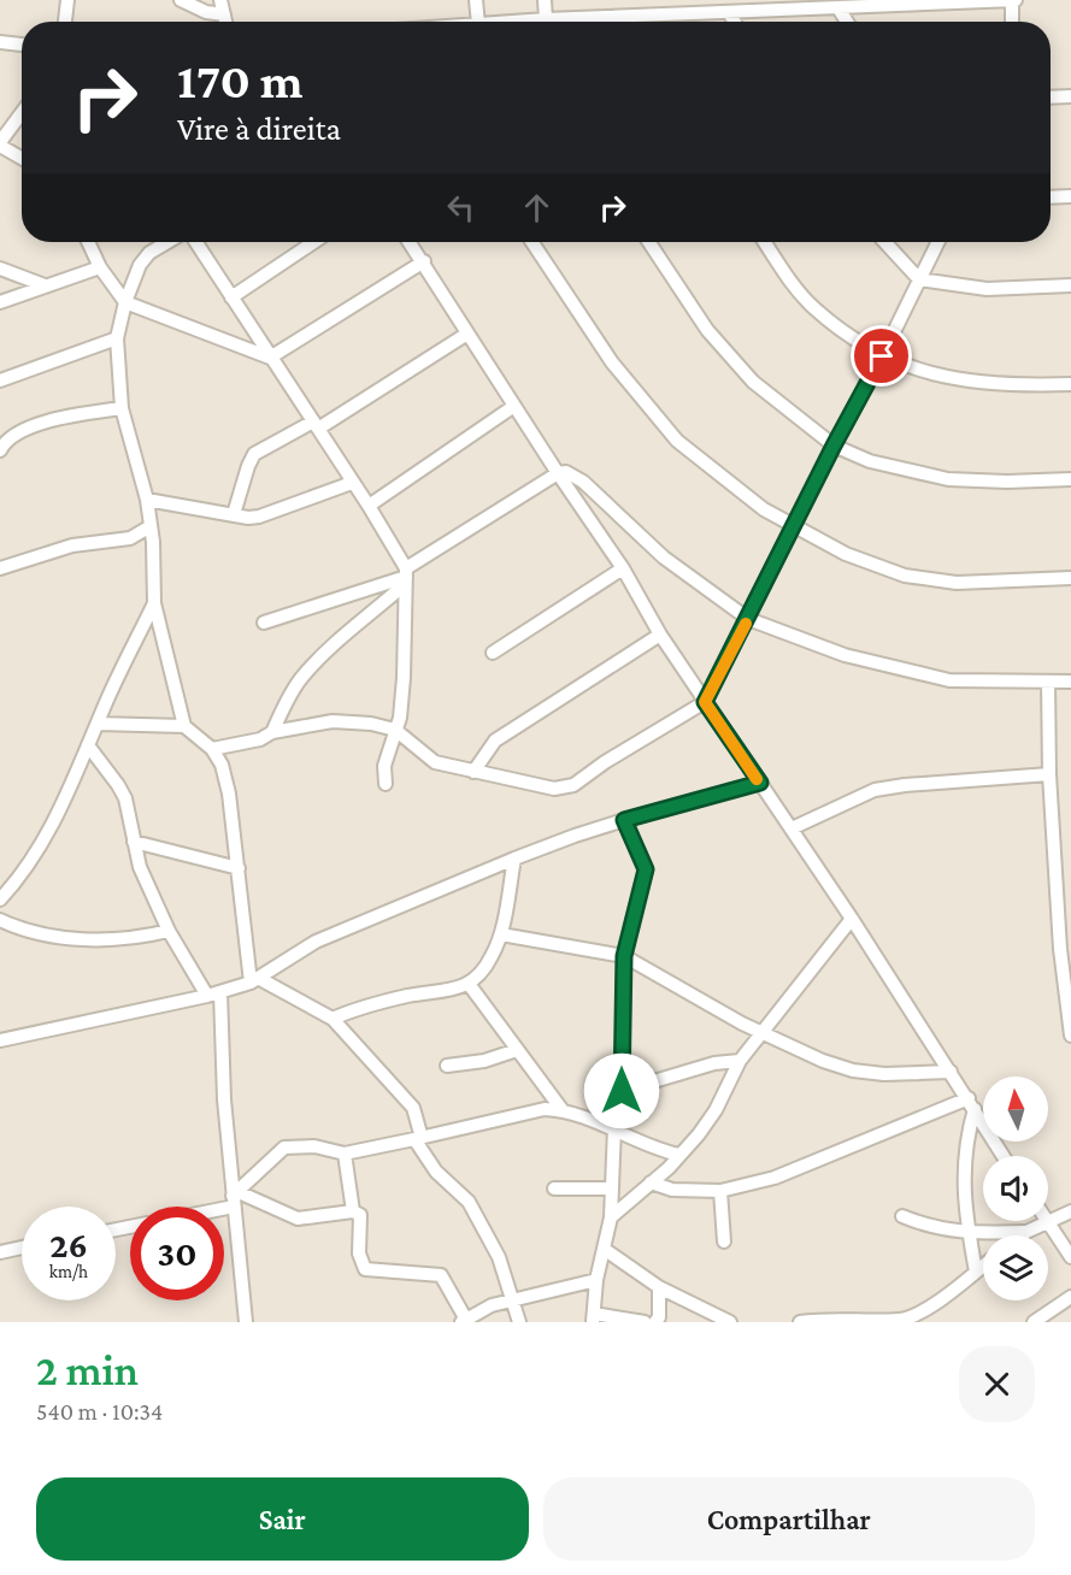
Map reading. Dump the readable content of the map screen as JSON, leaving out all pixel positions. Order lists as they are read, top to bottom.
{
  "north": "top",
  "page": {
    "turn": ["170 m", "Vire à direita"],
    "speed": "26 km/h",
    "limit": "30",
    "heading": ["2 min", "540 m · 10:34"],
    "buttons": ["Sair", "Compartilhar"]
  }
}
